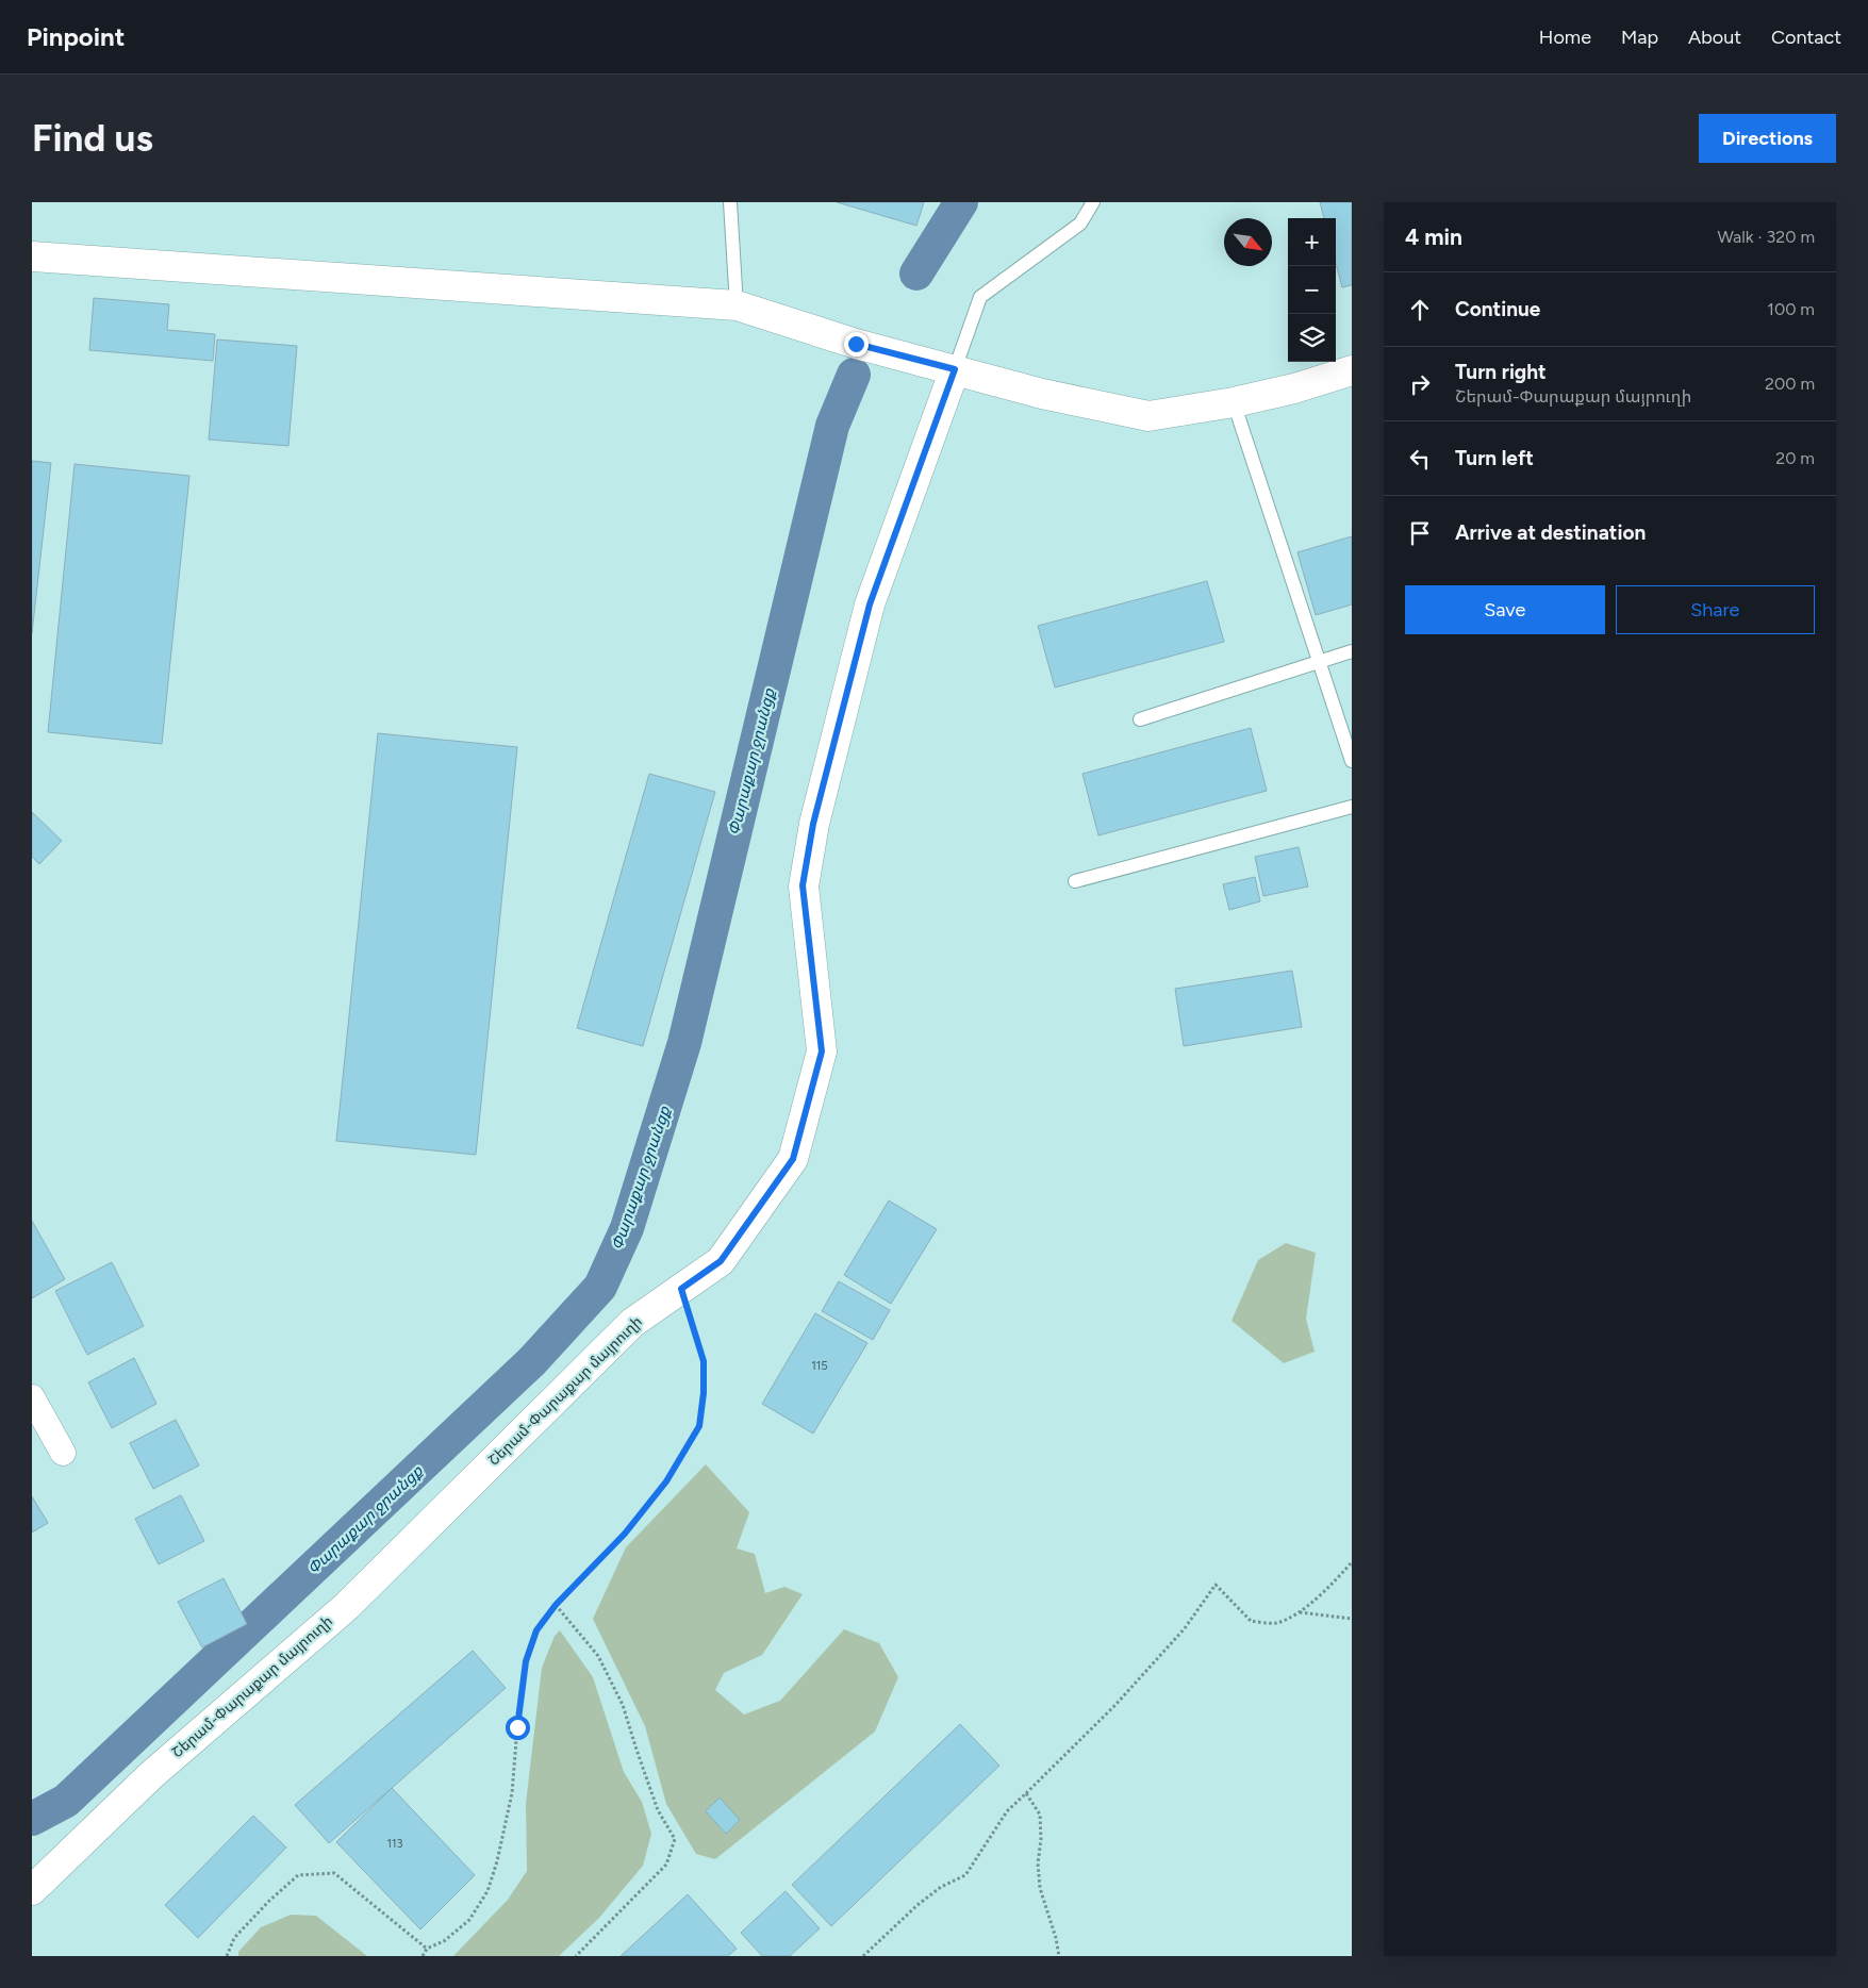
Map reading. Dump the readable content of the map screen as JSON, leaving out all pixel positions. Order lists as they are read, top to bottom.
{
  "streets": {
    "street": ["Շերամ-Փարաքար մայրուղի"]
  },
  "water": ["Փարաքար ջրանցք"],
  "house_numbers": ["115", "113"],
  "north": "bottom right",
  "page": {
    "header": "Pinpoint",
    "nav": [
      "Home",
      "Map",
      "About",
      "Contact"
    ],
    "buttons": [
      "Directions",
      ["Save", "Share"]
    ],
    "title": "Find us",
    "heading": ["4 min", "Walk · 320 m"],
    "map_buttons": ["+", "−"],
    "list": [
      ["Continue", "100 m"],
      ["Turn right", "Շերամ-Փարաքար մայրուղի", "200 m"],
      ["Turn left", "20 m"],
      "Arrive at destination"
    ]
  }
}
